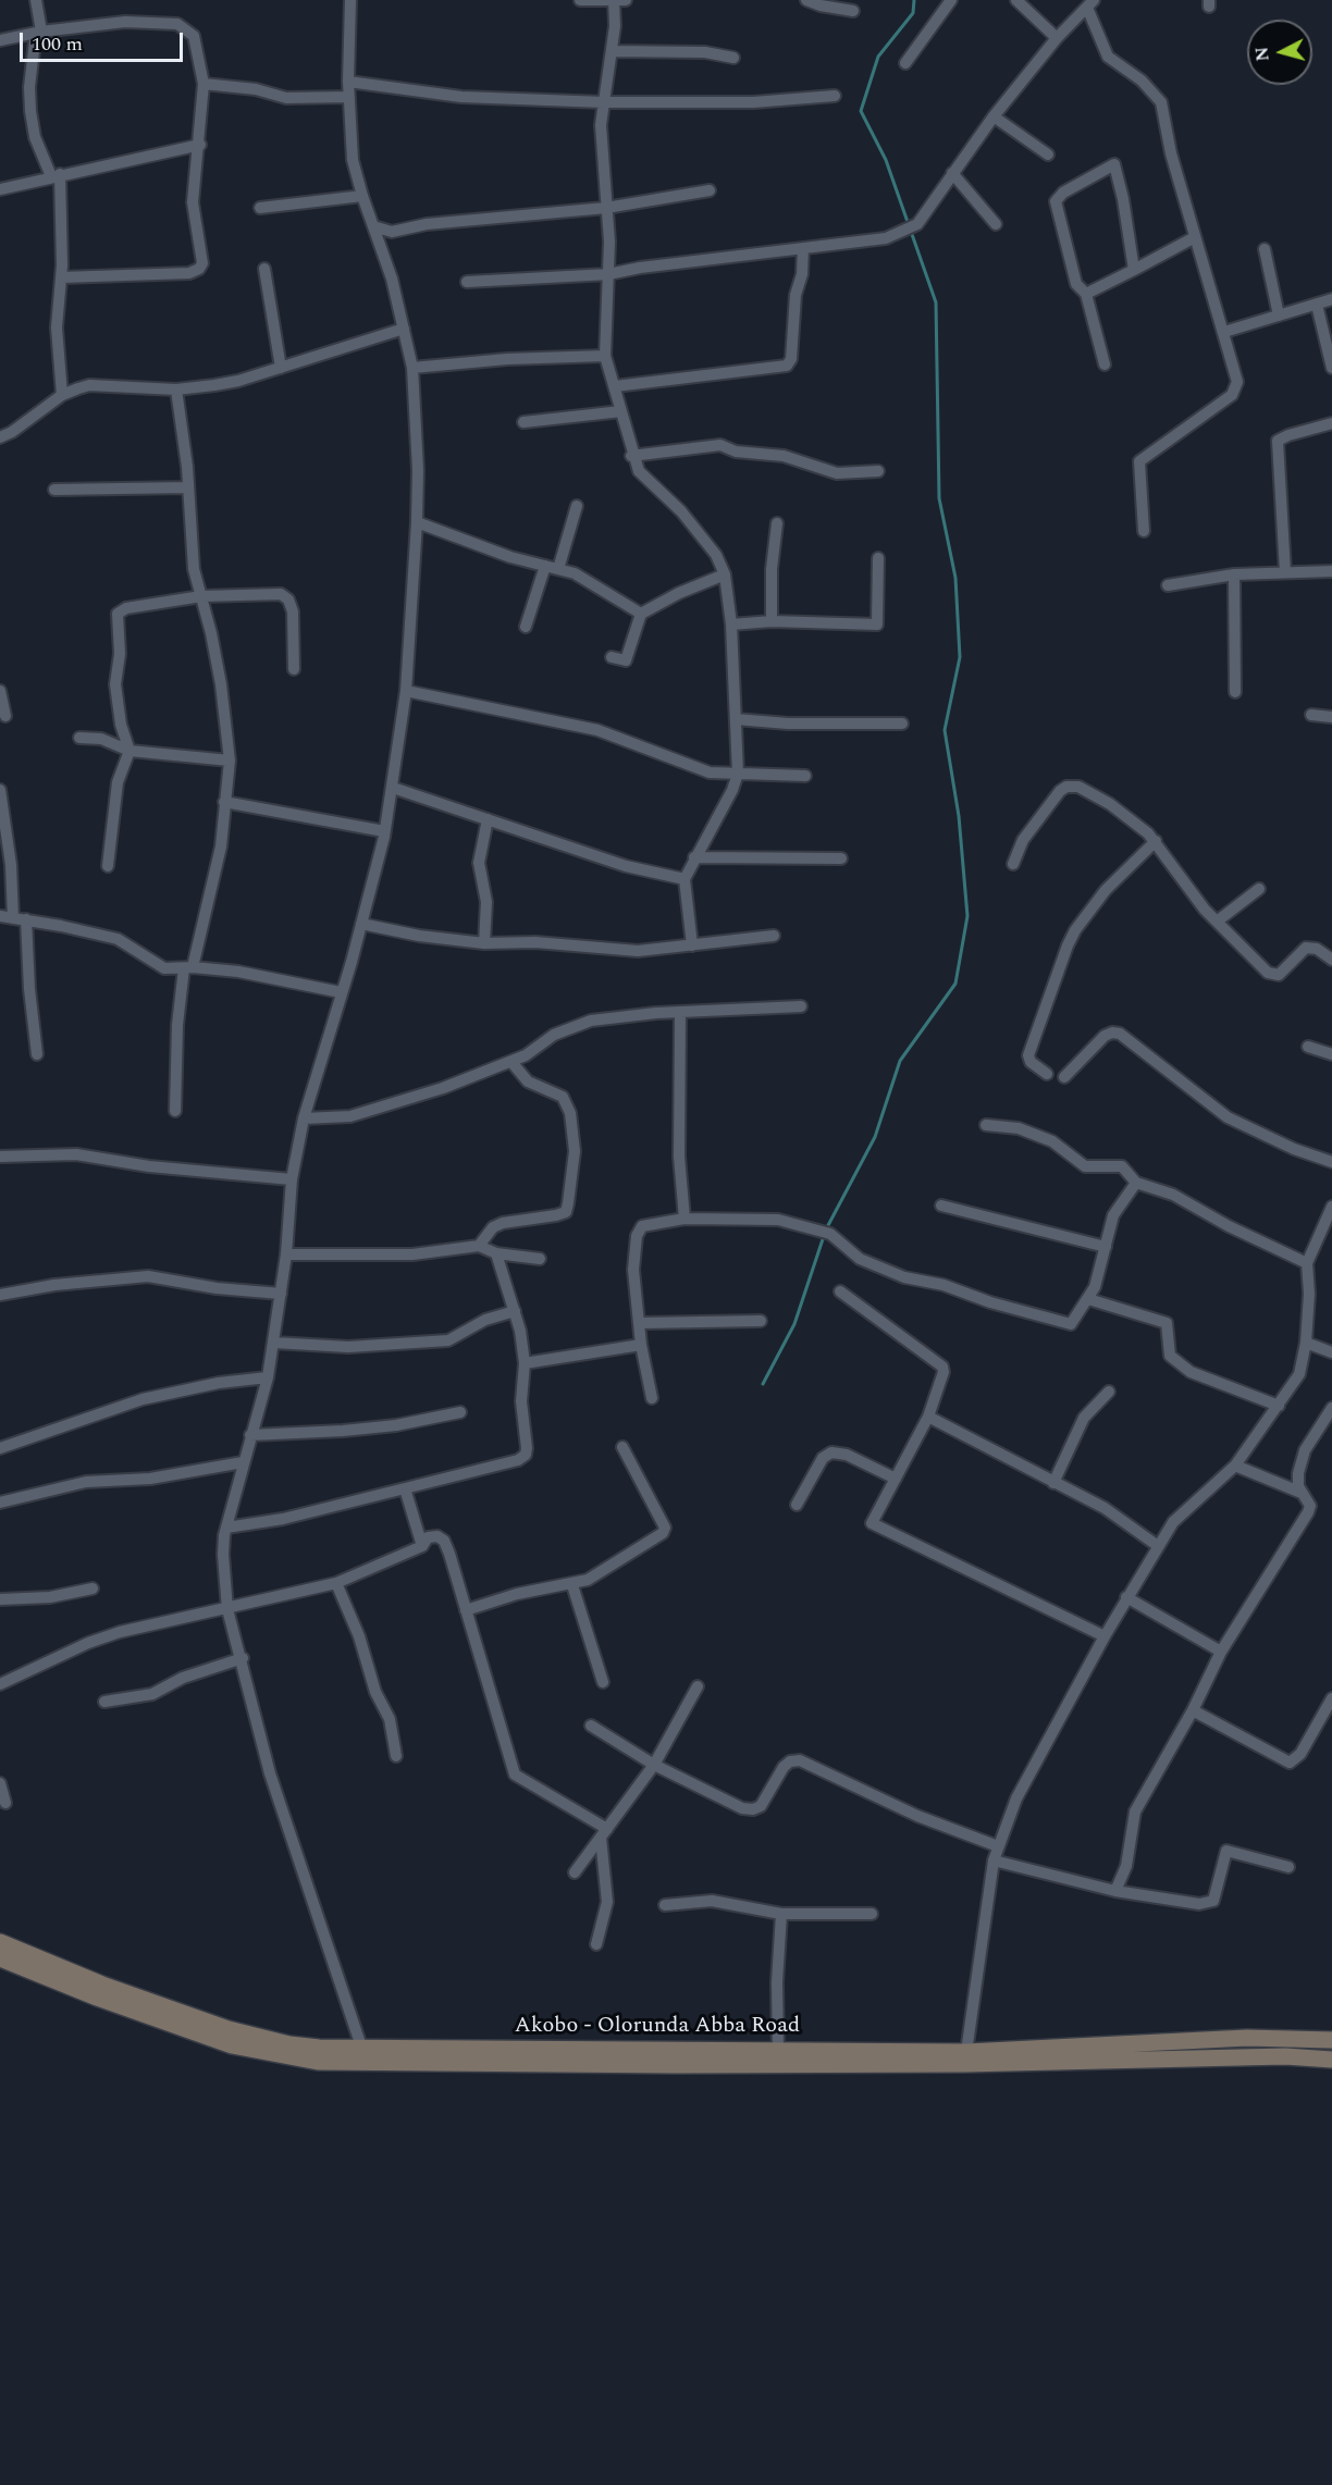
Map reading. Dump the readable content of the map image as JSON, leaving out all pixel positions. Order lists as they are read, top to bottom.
{
  "streets": {
    "main road": ["Akobo - Olorunda Abba Road"]
  },
  "scale_bar": "100 m",
  "north": "left"
}
